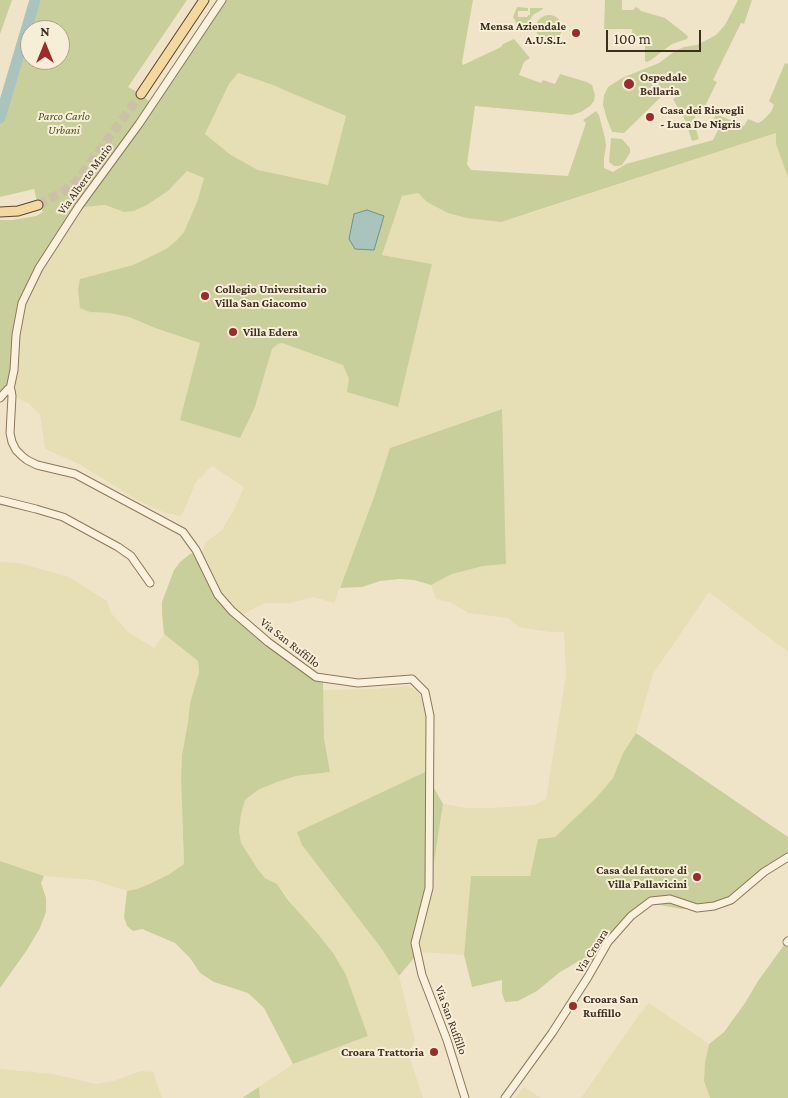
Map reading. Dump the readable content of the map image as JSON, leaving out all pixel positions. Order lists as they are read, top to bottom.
{
  "streets": {
    "street": ["Via Alberto Mario", "Via San Ruffillo", "Via Croara"]
  },
  "crossings": [
    ["Via Alberto Mario", "Via San Ruffillo"]
  ],
  "parks": ["Parco Carlo Urbani"],
  "places": [
    "Mensa Aziendale A.U.S.L.",
    "Ospedale Bellaria",
    "Casa dei Risvegli - Luca De Nigris",
    "Collegio Universitario Villa San Giacomo",
    "Villa Edera",
    "Casa del fattore di Villa Pallavicini",
    "Croara San Ruffillo",
    "Croara Trattoria"
  ],
  "scale_bar": "100 m",
  "north": "top"
}
